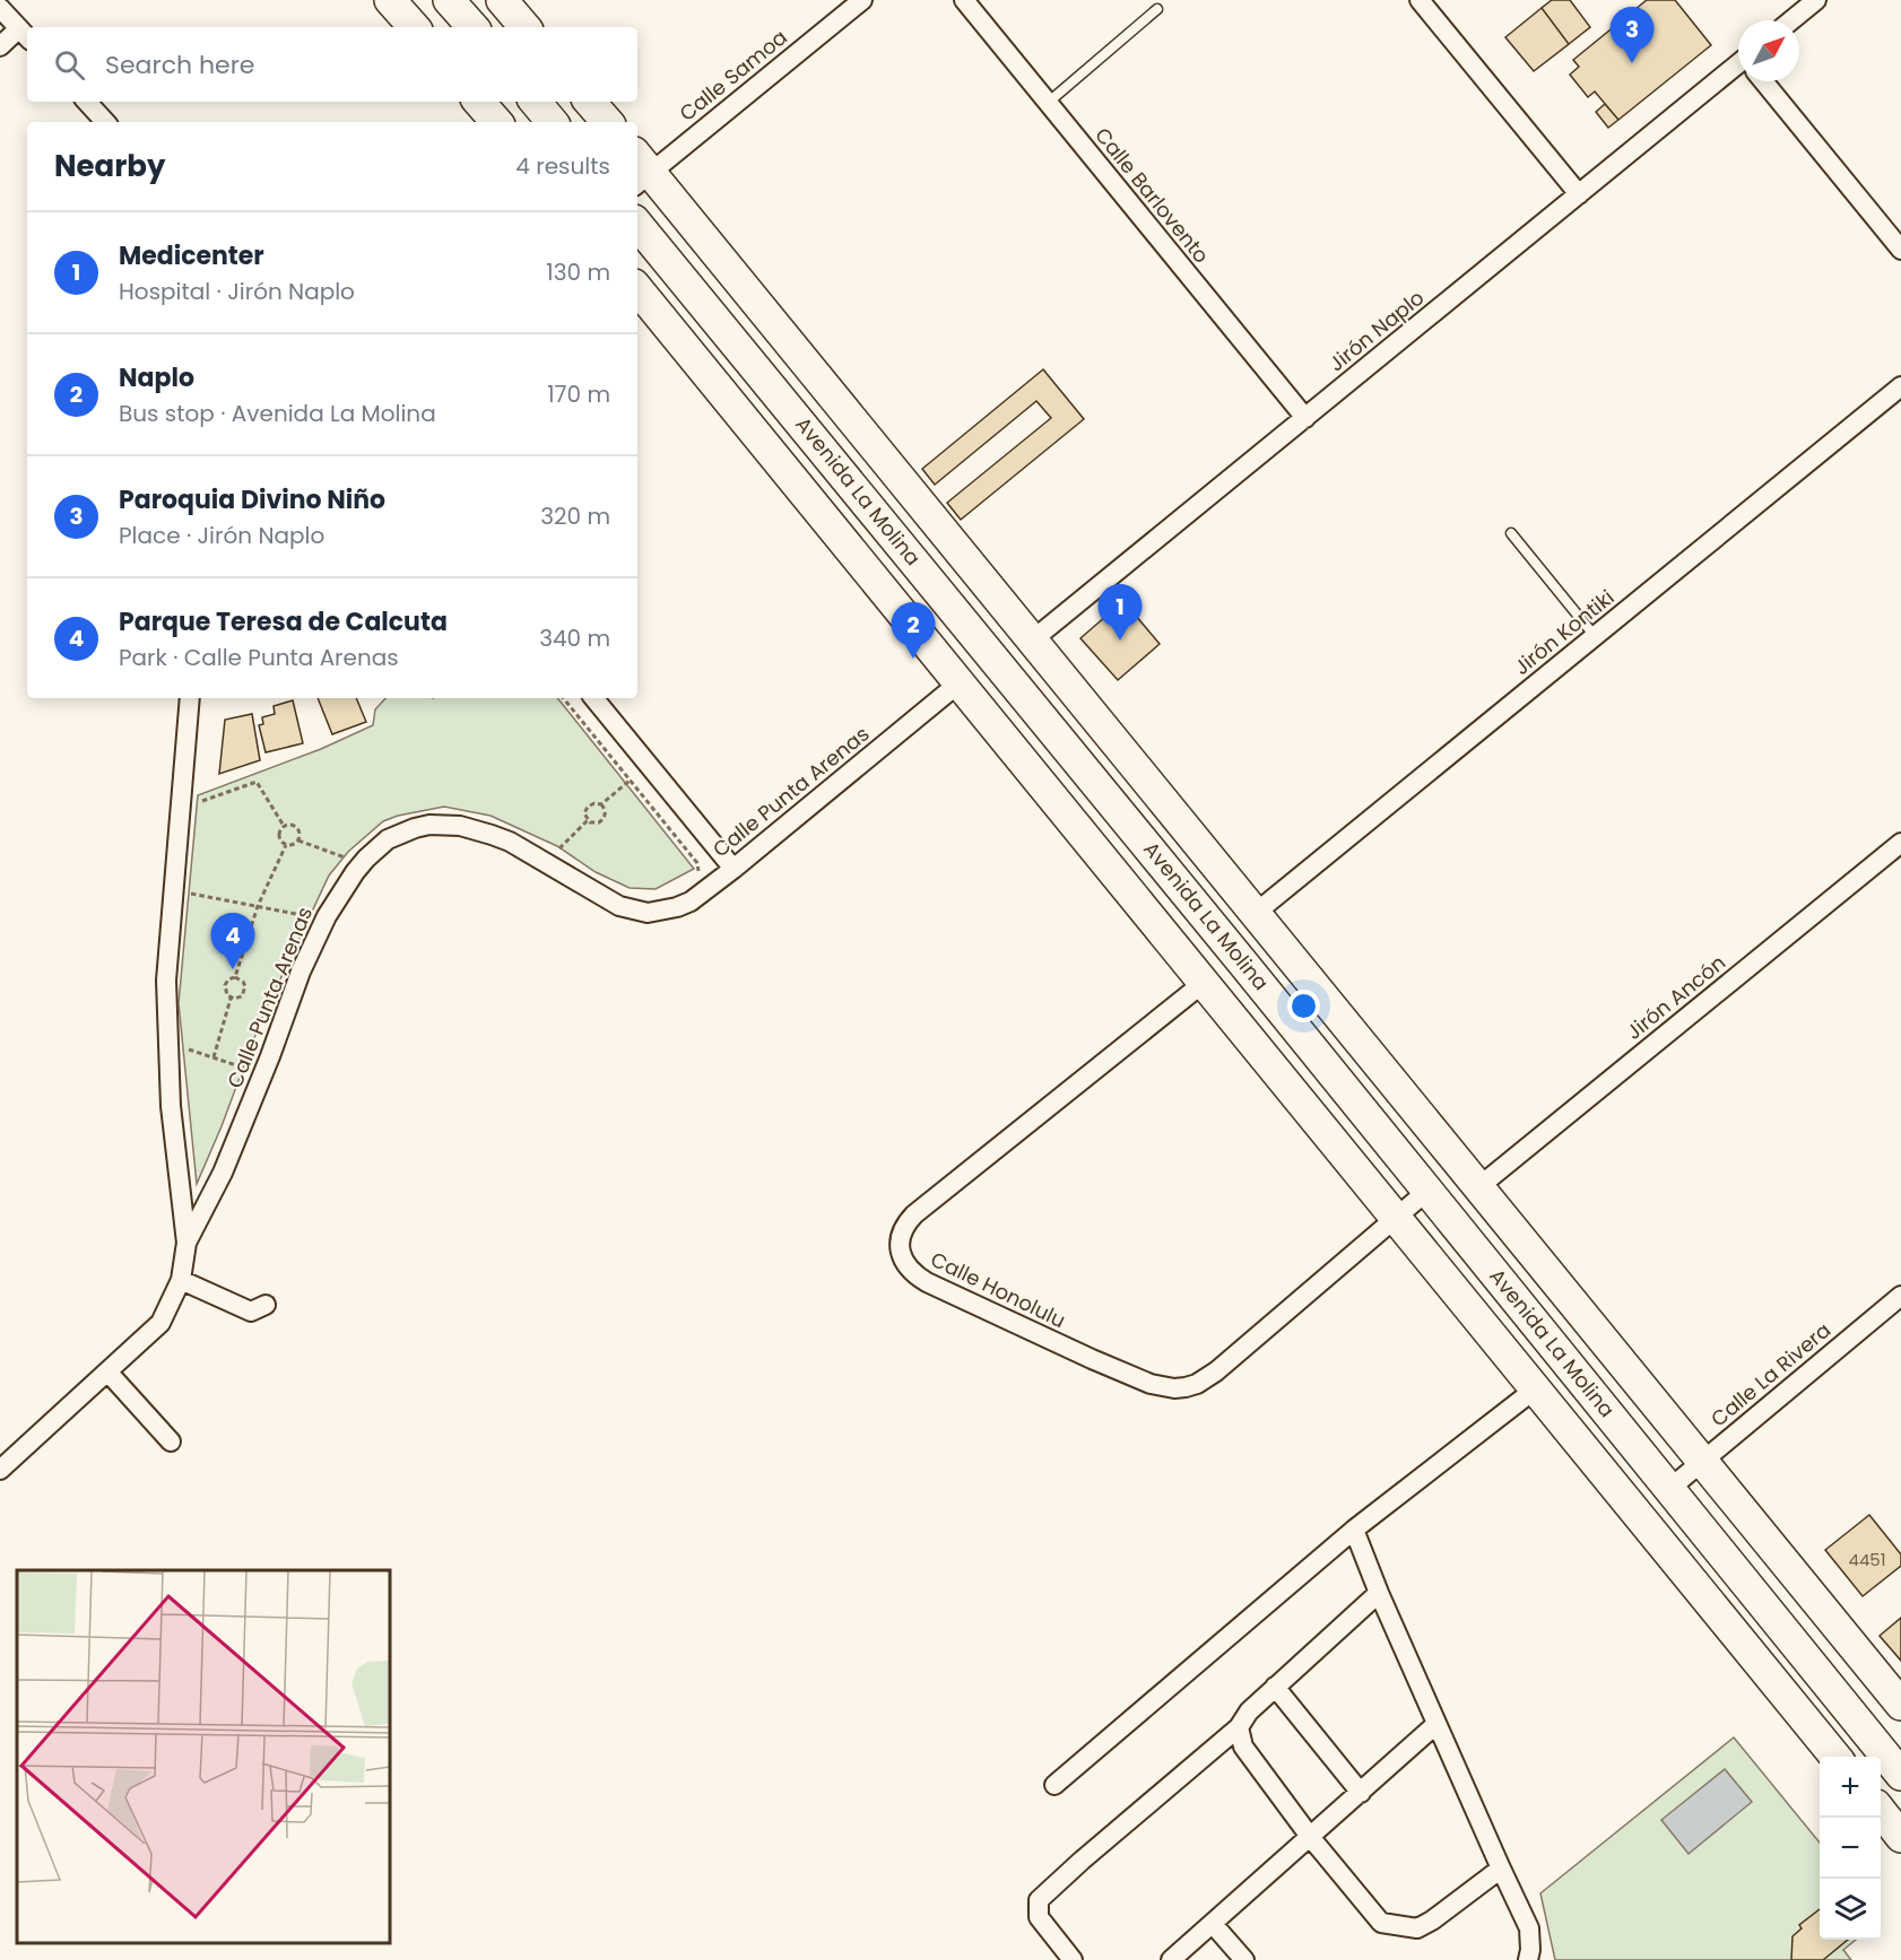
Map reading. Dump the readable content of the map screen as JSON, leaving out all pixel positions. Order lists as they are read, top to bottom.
{
  "streets": {
    "main road": ["Avenida La Molina"],
    "street": [
      "Calle Samoa",
      "Calle Barlovento",
      "Jirón Naplo",
      "Jirón Kontiki",
      "Calle Punta Arenas",
      "Jirón Ancón",
      "Calle Honolulu",
      "Calle La Rivera"
    ]
  },
  "crossings": [
    ["Calle Samoa", "Avenida La Molina"],
    ["Calle Barlovento", "Jirón Naplo"],
    ["Jirón Naplo", "Avenida La Molina"],
    ["Avenida La Molina", "Jirón Kontiki"],
    ["Avenida La Molina", "Calle Punta Arenas"],
    ["Avenida La Molina", "Jirón Ancón"],
    ["Avenida La Molina", "Calle Honolulu"],
    ["Avenida La Molina", "Calle La Rivera"]
  ],
  "house_numbers": ["4451"],
  "north": "top right",
  "page": {
    "pins": [
      "3",
      "1",
      "2",
      "4"
    ],
    "search": "Search here",
    "heading": ["Nearby", "4 results"],
    "list": [
      {
        "mark": "1",
        "name": "Medicenter",
        "note": "Hospital · Jirón Naplo",
        "value": "130 m"
      },
      {
        "mark": "2",
        "name": "Naplo",
        "note": "Bus stop · Avenida La Molina",
        "value": "170 m"
      },
      {
        "mark": "3",
        "name": "Paroquia Divino Niño",
        "note": "Place · Jirón Naplo",
        "value": "320 m"
      },
      {
        "mark": "4",
        "name": "Parque Teresa de Calcuta",
        "note": "Park · Calle Punta Arenas",
        "value": "340 m"
      }
    ],
    "map_buttons": ["+", "−"]
  }
}
